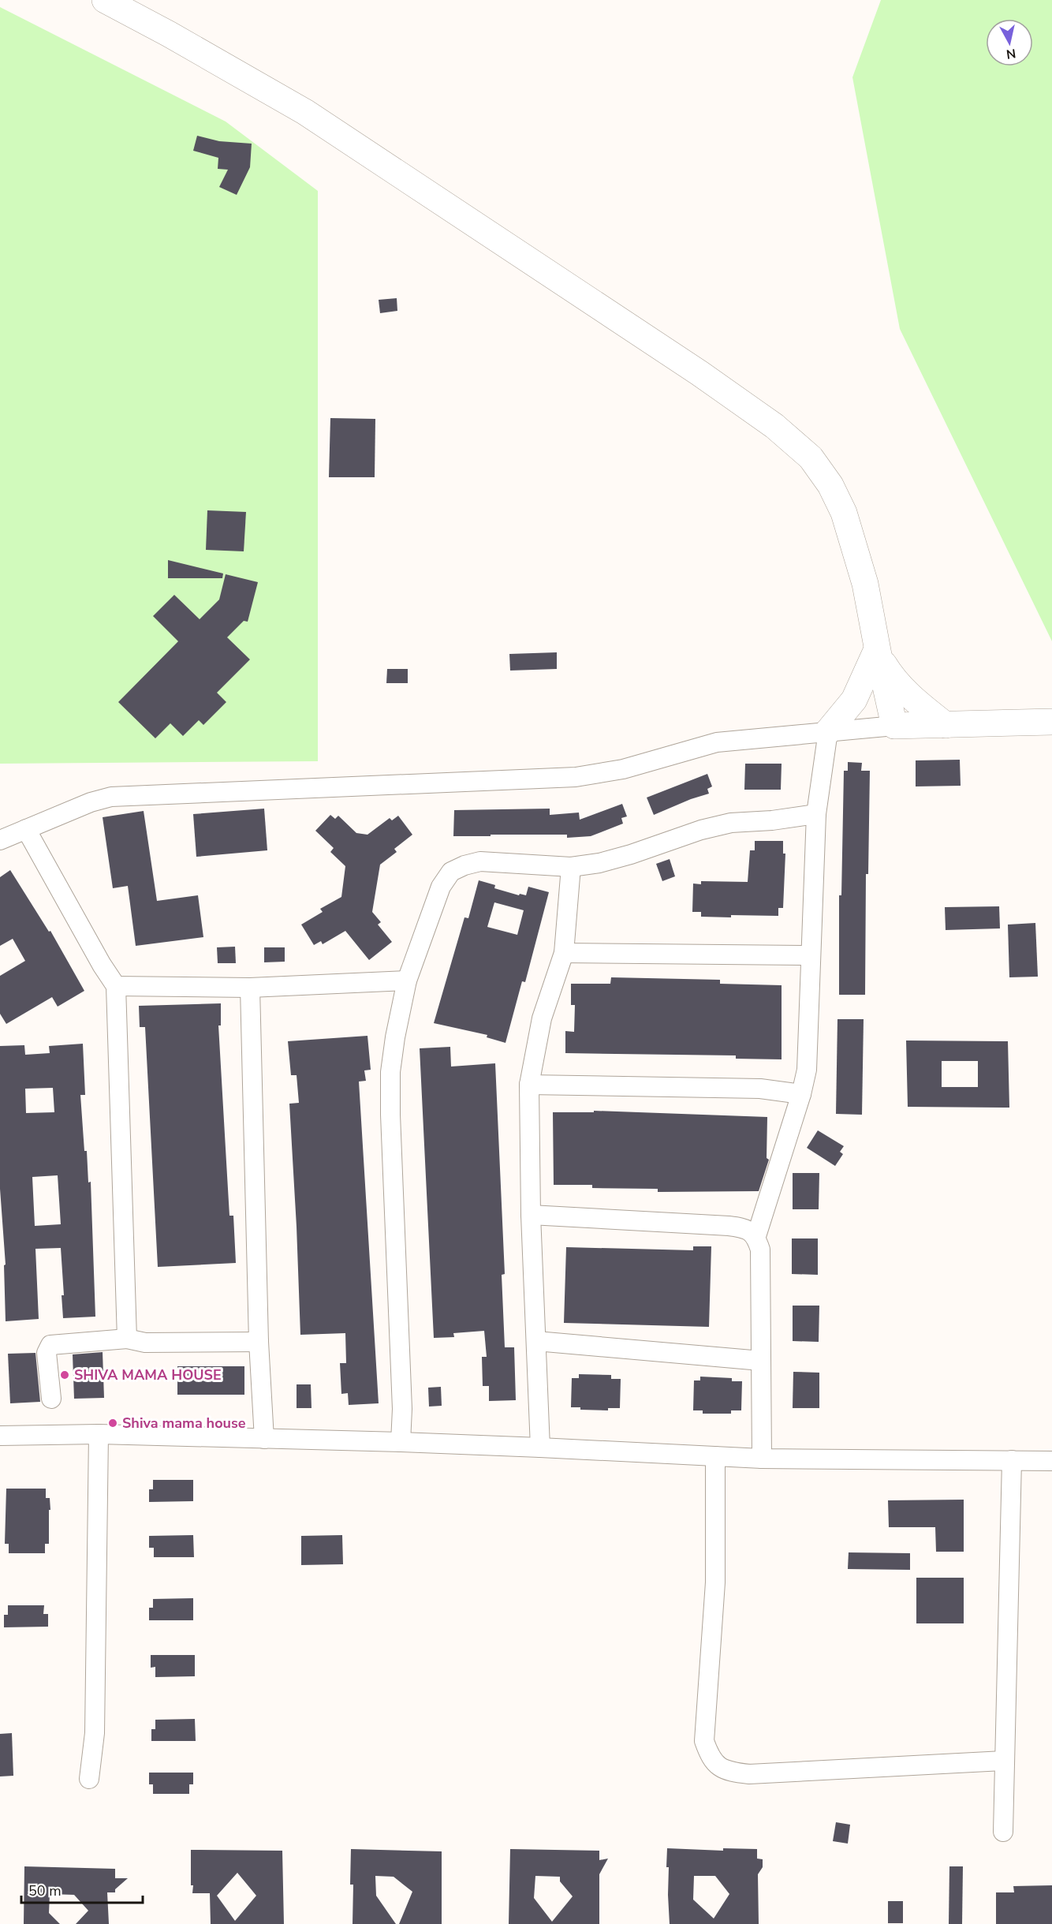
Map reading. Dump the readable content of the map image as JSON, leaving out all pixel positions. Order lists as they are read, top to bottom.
{
  "places": ["SHIVA MAMA HOUSE", "Shiva mama house"],
  "scale_bar": "50 m",
  "north": "bottom"
}
